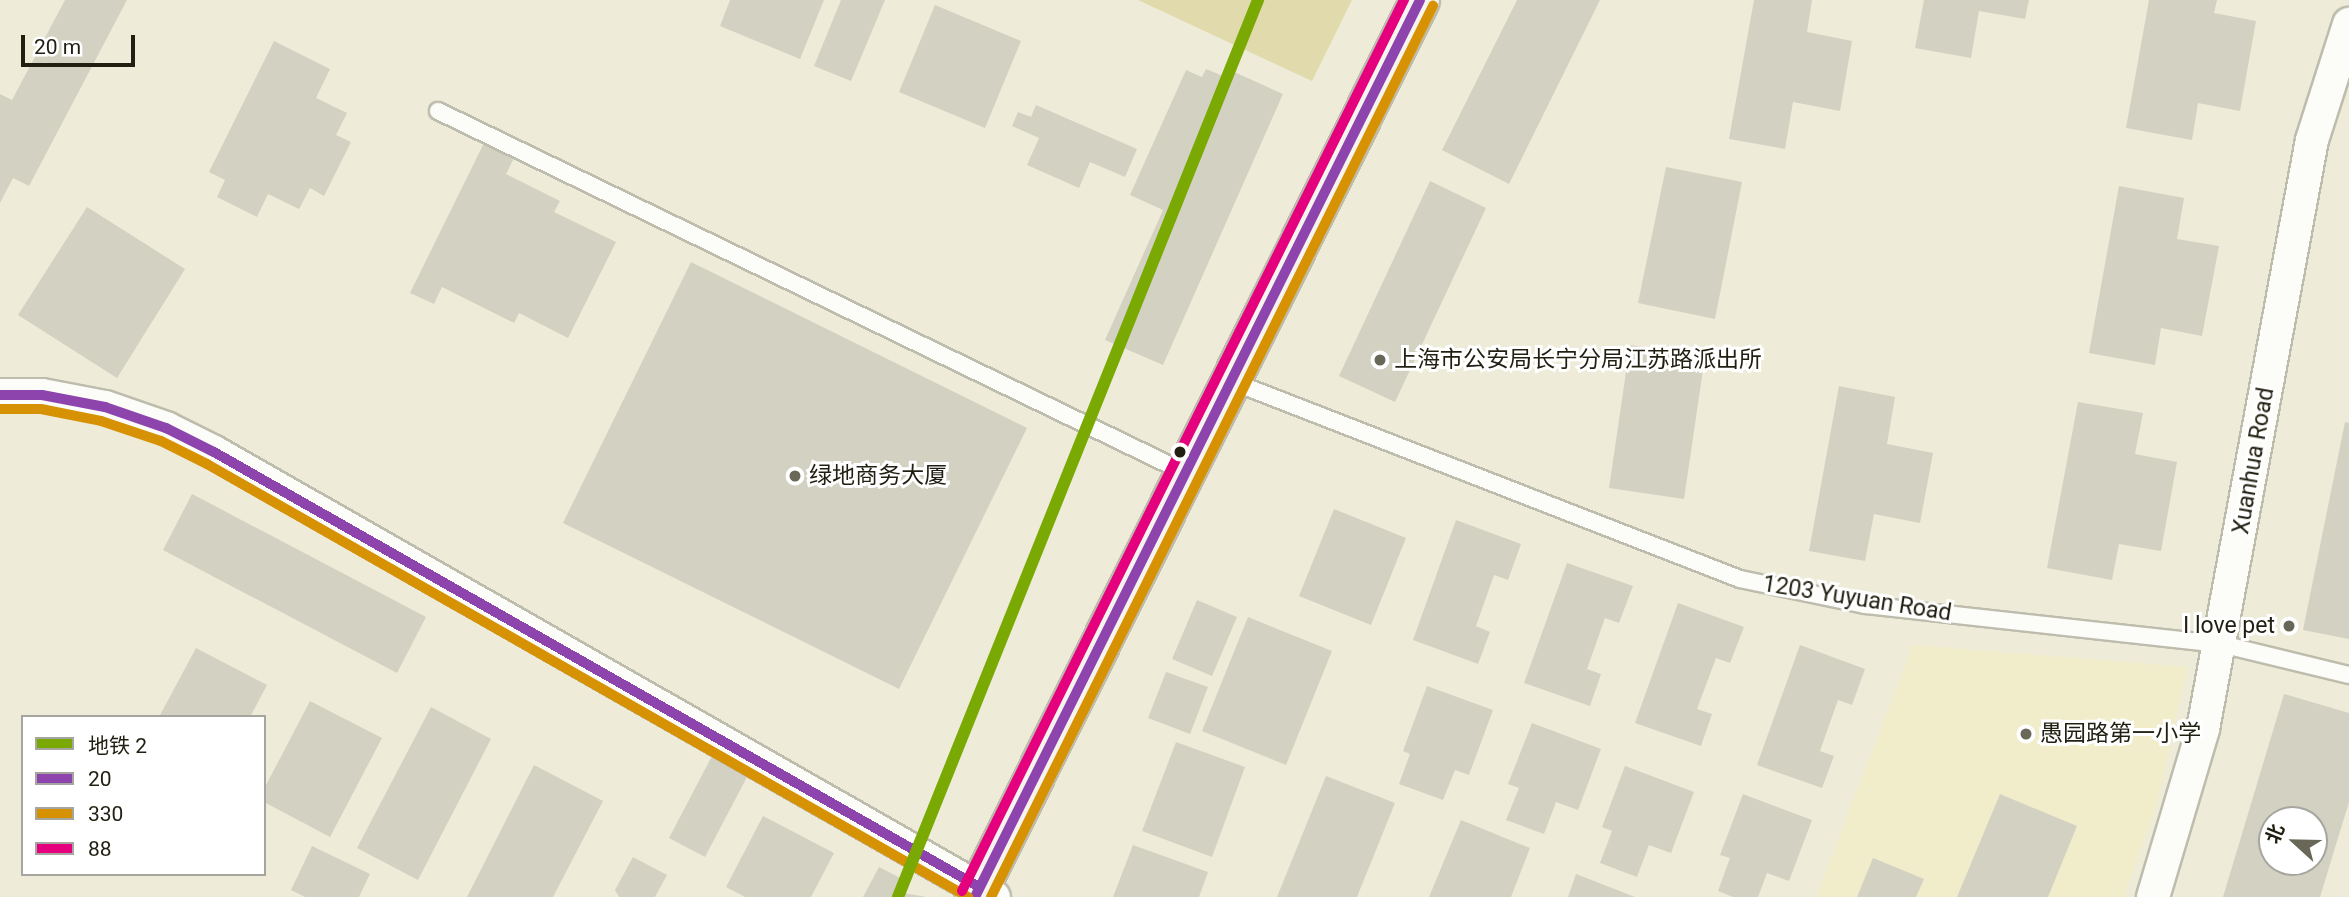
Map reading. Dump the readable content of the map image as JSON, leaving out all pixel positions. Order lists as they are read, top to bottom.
{
  "streets": {
    "street": ["Xuanhua Road"],
    "lane": ["1203 Yuyuan Road"]
  },
  "crossings": [
    ["Xuanhua Road", "1203 Yuyuan Road"]
  ],
  "places": [
    "上海市公安局长宁分局江苏路派出所",
    "绿地商务大厦",
    "I love pet",
    "愚园路第一小学"
  ],
  "lines": [
    "metro line 2",
    "transit line 20",
    "transit line 88",
    "transit line 330"
  ],
  "legend": [
    "地铁 2",
    "20",
    "330",
    "88"
  ],
  "scale_bar": "20 m",
  "north": "left"
}
